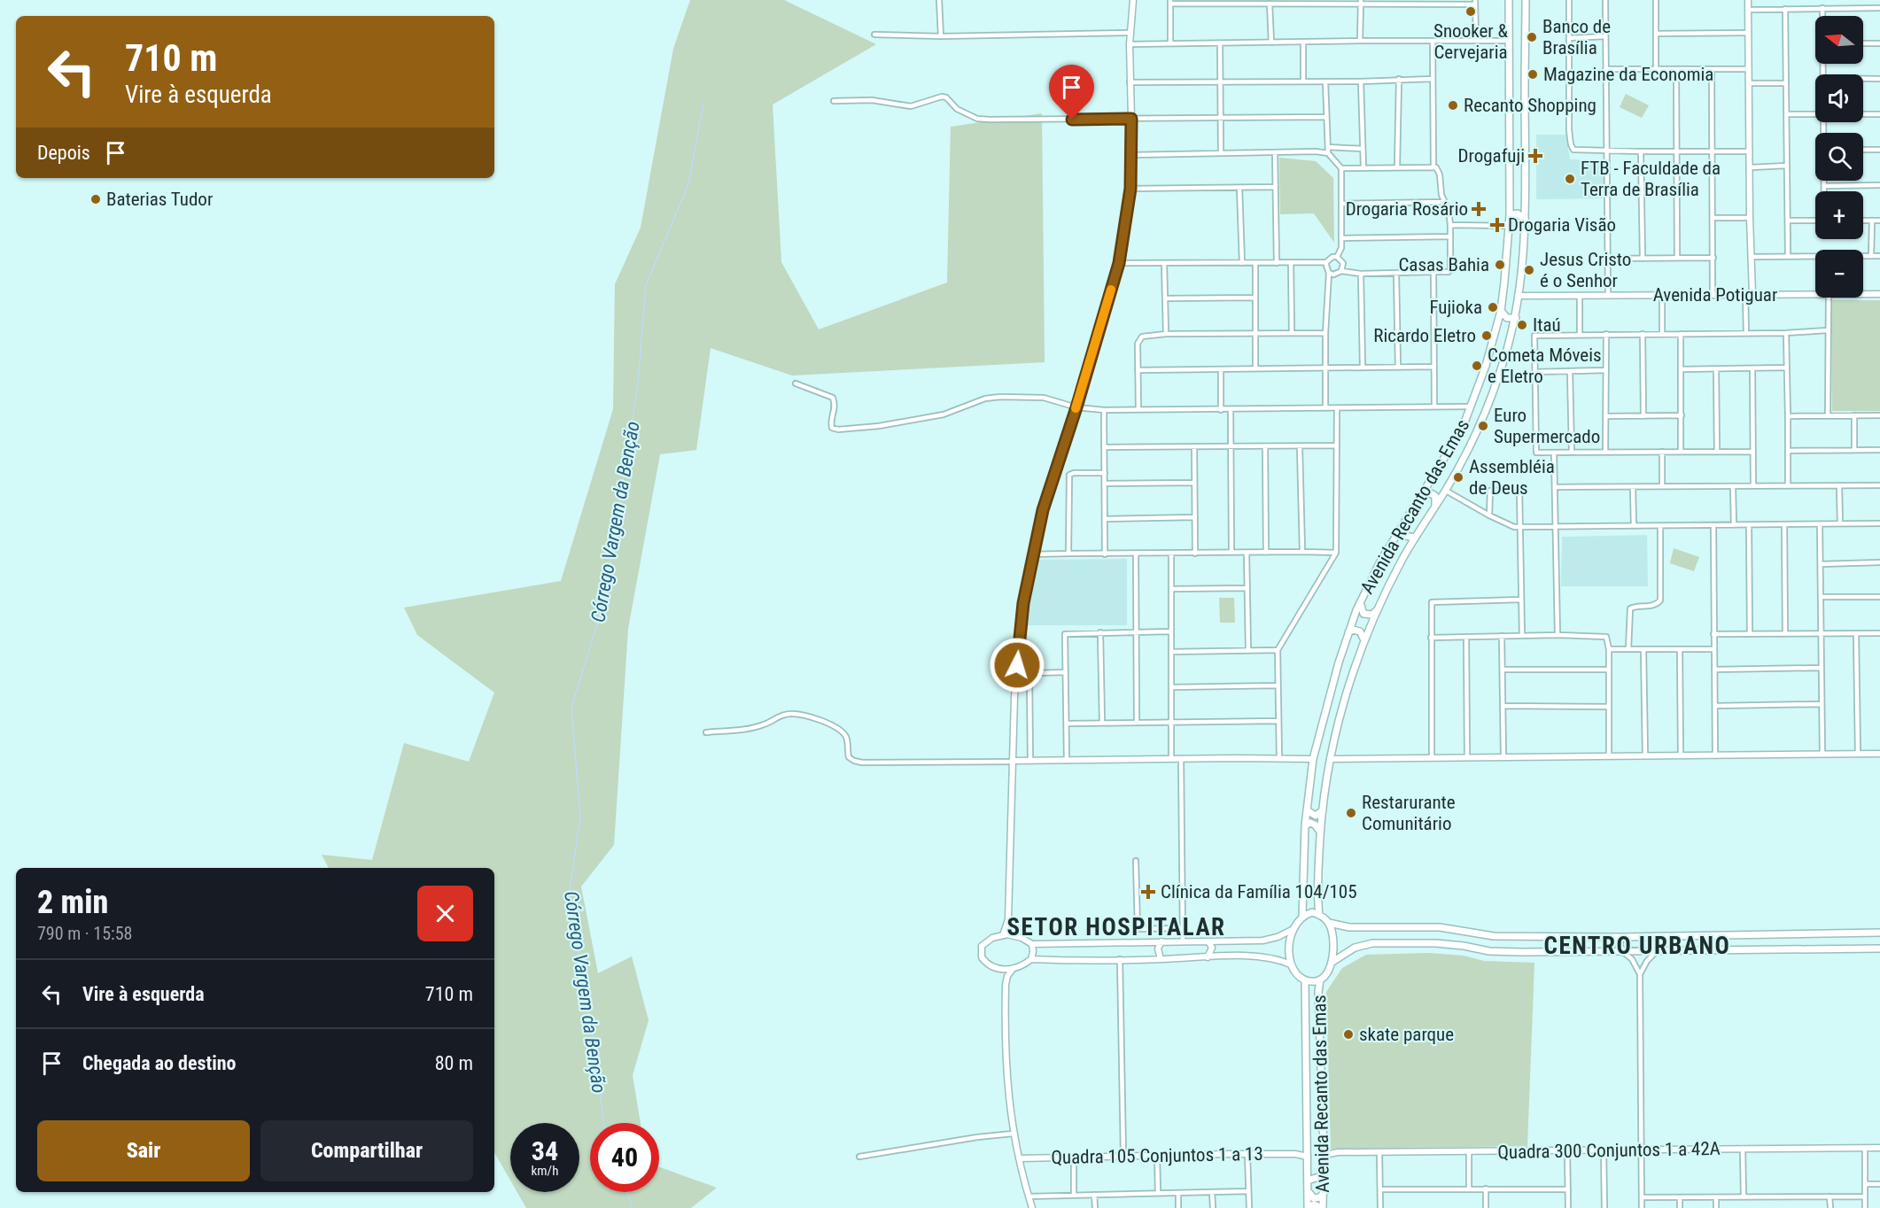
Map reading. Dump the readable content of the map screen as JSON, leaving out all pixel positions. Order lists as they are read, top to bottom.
{
  "streets": {
    "main road": ["Avenida Recanto das Emas"],
    "street": ["Avenida Potiguar", "Quadra 300 Conjuntos 1 a 42A", "Quadra 105 Conjuntos 1 a 13"]
  },
  "crossings": [
    ["Avenida Potiguar", "Avenida Recanto das Emas"],
    ["Avenida Recanto das Emas", "Quadra 300 Conjuntos 1 a 42A"],
    ["Avenida Recanto das Emas", "Quadra 105 Conjuntos 1 a 13"]
  ],
  "districts": ["SETOR HOSPITALAR", "CENTRO URBANO"],
  "water": ["Córrego Vargem da Benção"],
  "places": {
    "other": [
      "Snooker & Cervejaria",
      "Banco de Brasília",
      "Magazine da Economia",
      "Recanto Shopping",
      "FTB - Faculdade da Terra de Brasília",
      "Baterias Tudor",
      "Casas Bahia",
      "Jesus Cristo é o Senhor",
      "Fujioka",
      "Itaú",
      "Ricardo Eletro",
      "Cometa Móveis e Eletro",
      "Euro Supermercado",
      "Assembléia de Deus",
      "Restarurante Comunitário",
      "skate parque"
    ],
    "health": [
      "Drogafuji",
      "Drogaria Rosário",
      "Drogaria Visão",
      "Clínica da Família 104/105"
    ]
  },
  "north": "left",
  "page": {
    "map_buttons": ["+", "−"],
    "turn": ["710 m", "Vire à esquerda"],
    "then": "Depois",
    "heading": ["2 min", "790 m · 15:58"],
    "list": [
      {
        "name": "Vire à esquerda",
        "value": "710 m"
      },
      {
        "name": "Chegada ao destino",
        "value": "80 m"
      }
    ],
    "buttons": ["Sair", "Compartilhar"],
    "speed": "34 km/h",
    "limit": "40"
  }
}
